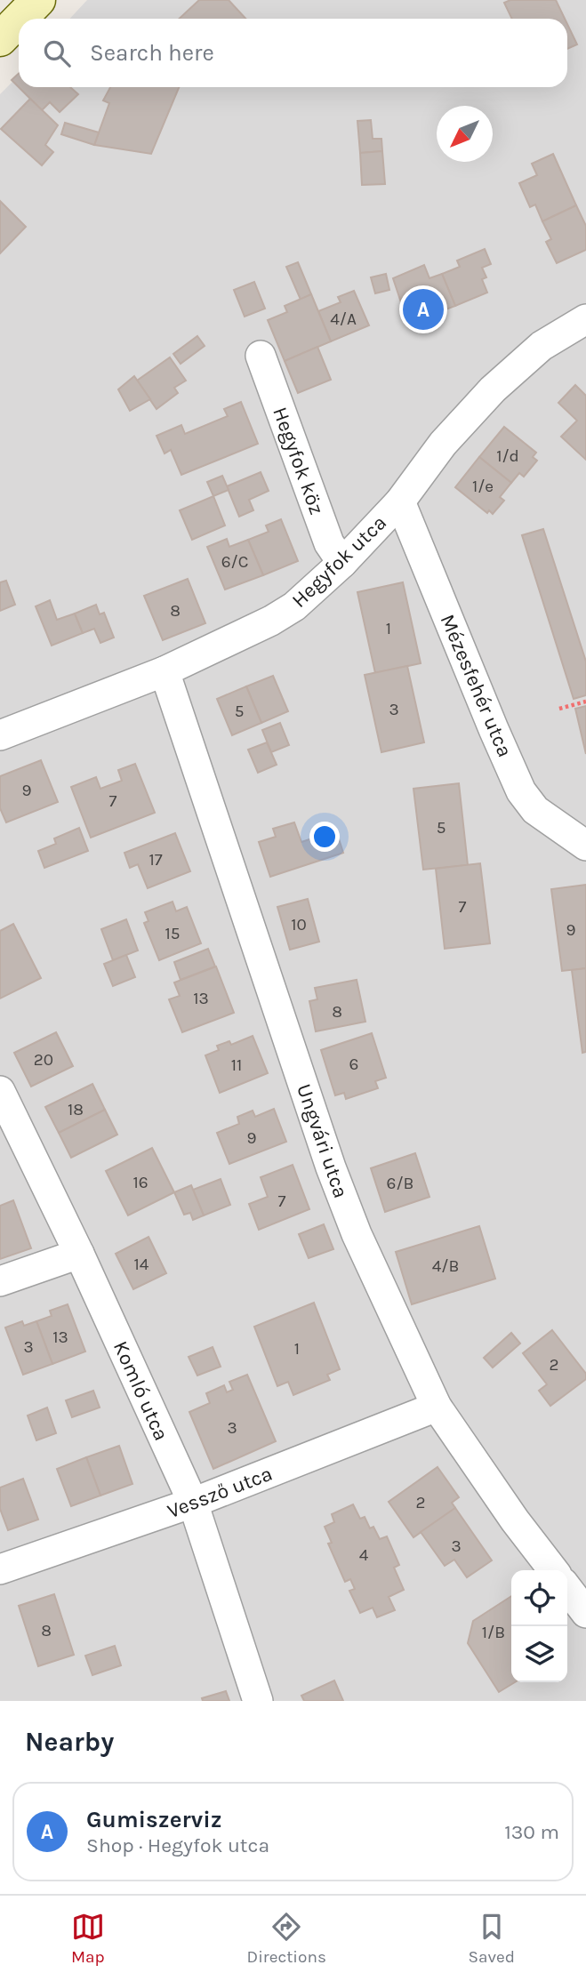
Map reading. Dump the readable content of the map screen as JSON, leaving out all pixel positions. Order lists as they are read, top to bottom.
{
  "streets": {
    "street": [
      "Hegyfok köz",
      "Hegyfok utca",
      "Mézesfehér utca",
      "Ungvári utca",
      "Komló utca",
      "Vessző utca"
    ]
  },
  "crossings": [
    ["Hegyfok köz", "Hegyfok utca"],
    ["Hegyfok utca", "Mézesfehér utca"],
    ["Hegyfok utca", "Ungvári utca"],
    ["Ungvári utca", "Vessző utca"],
    ["Komló utca", "Vessző utca"]
  ],
  "house_numbers": [
    "4/A",
    "1/d",
    "1/e",
    "6/C",
    "8",
    "1",
    "3",
    "5",
    "9",
    "7",
    "5",
    "17",
    "7",
    "10",
    "9",
    "15",
    "13",
    "8",
    "20",
    "6",
    "11",
    "18",
    "9",
    "16",
    "6/B",
    "7",
    "14",
    "4/B",
    "13",
    "3",
    "1",
    "2",
    "3",
    "2",
    "3",
    "4",
    "8",
    "1/B"
  ],
  "north": "bottom left",
  "page": {
    "search": "Search here",
    "pins": "A",
    "heading": "Nearby",
    "list": [
      {
        "mark": "A",
        "name": "Gumiszerviz",
        "note": "Shop · Hegyfok utca",
        "value": "130 m"
      }
    ],
    "nav": ["Map", "Directions", "Saved"]
  }
}
